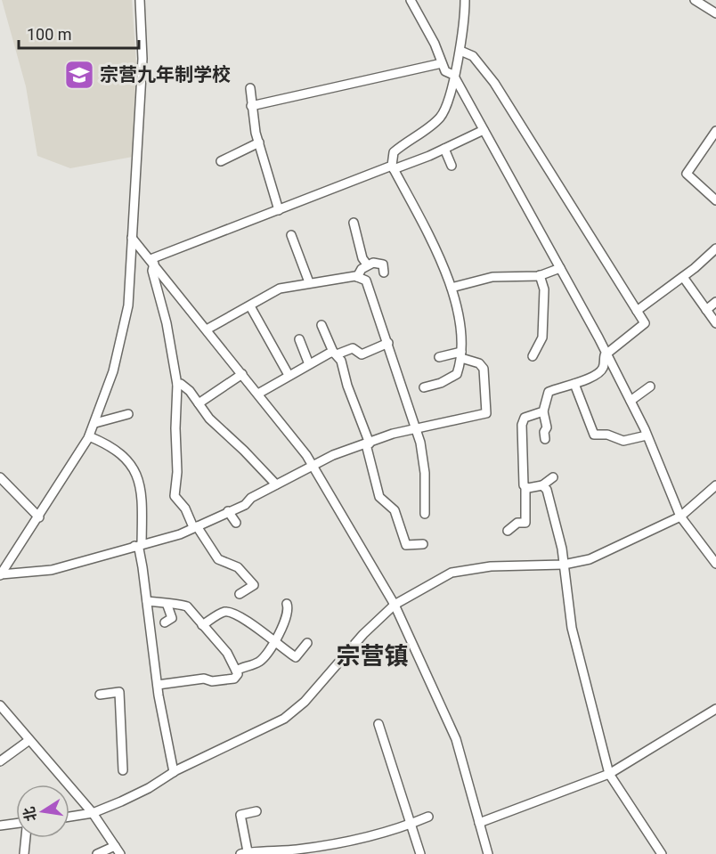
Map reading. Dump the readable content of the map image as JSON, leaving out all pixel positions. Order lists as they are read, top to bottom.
{
  "districts": ["宗营镇"],
  "places": {
    "school or university": ["宗营九年制学校"]
  },
  "scale_bar": "100 m",
  "north": "left"
}
